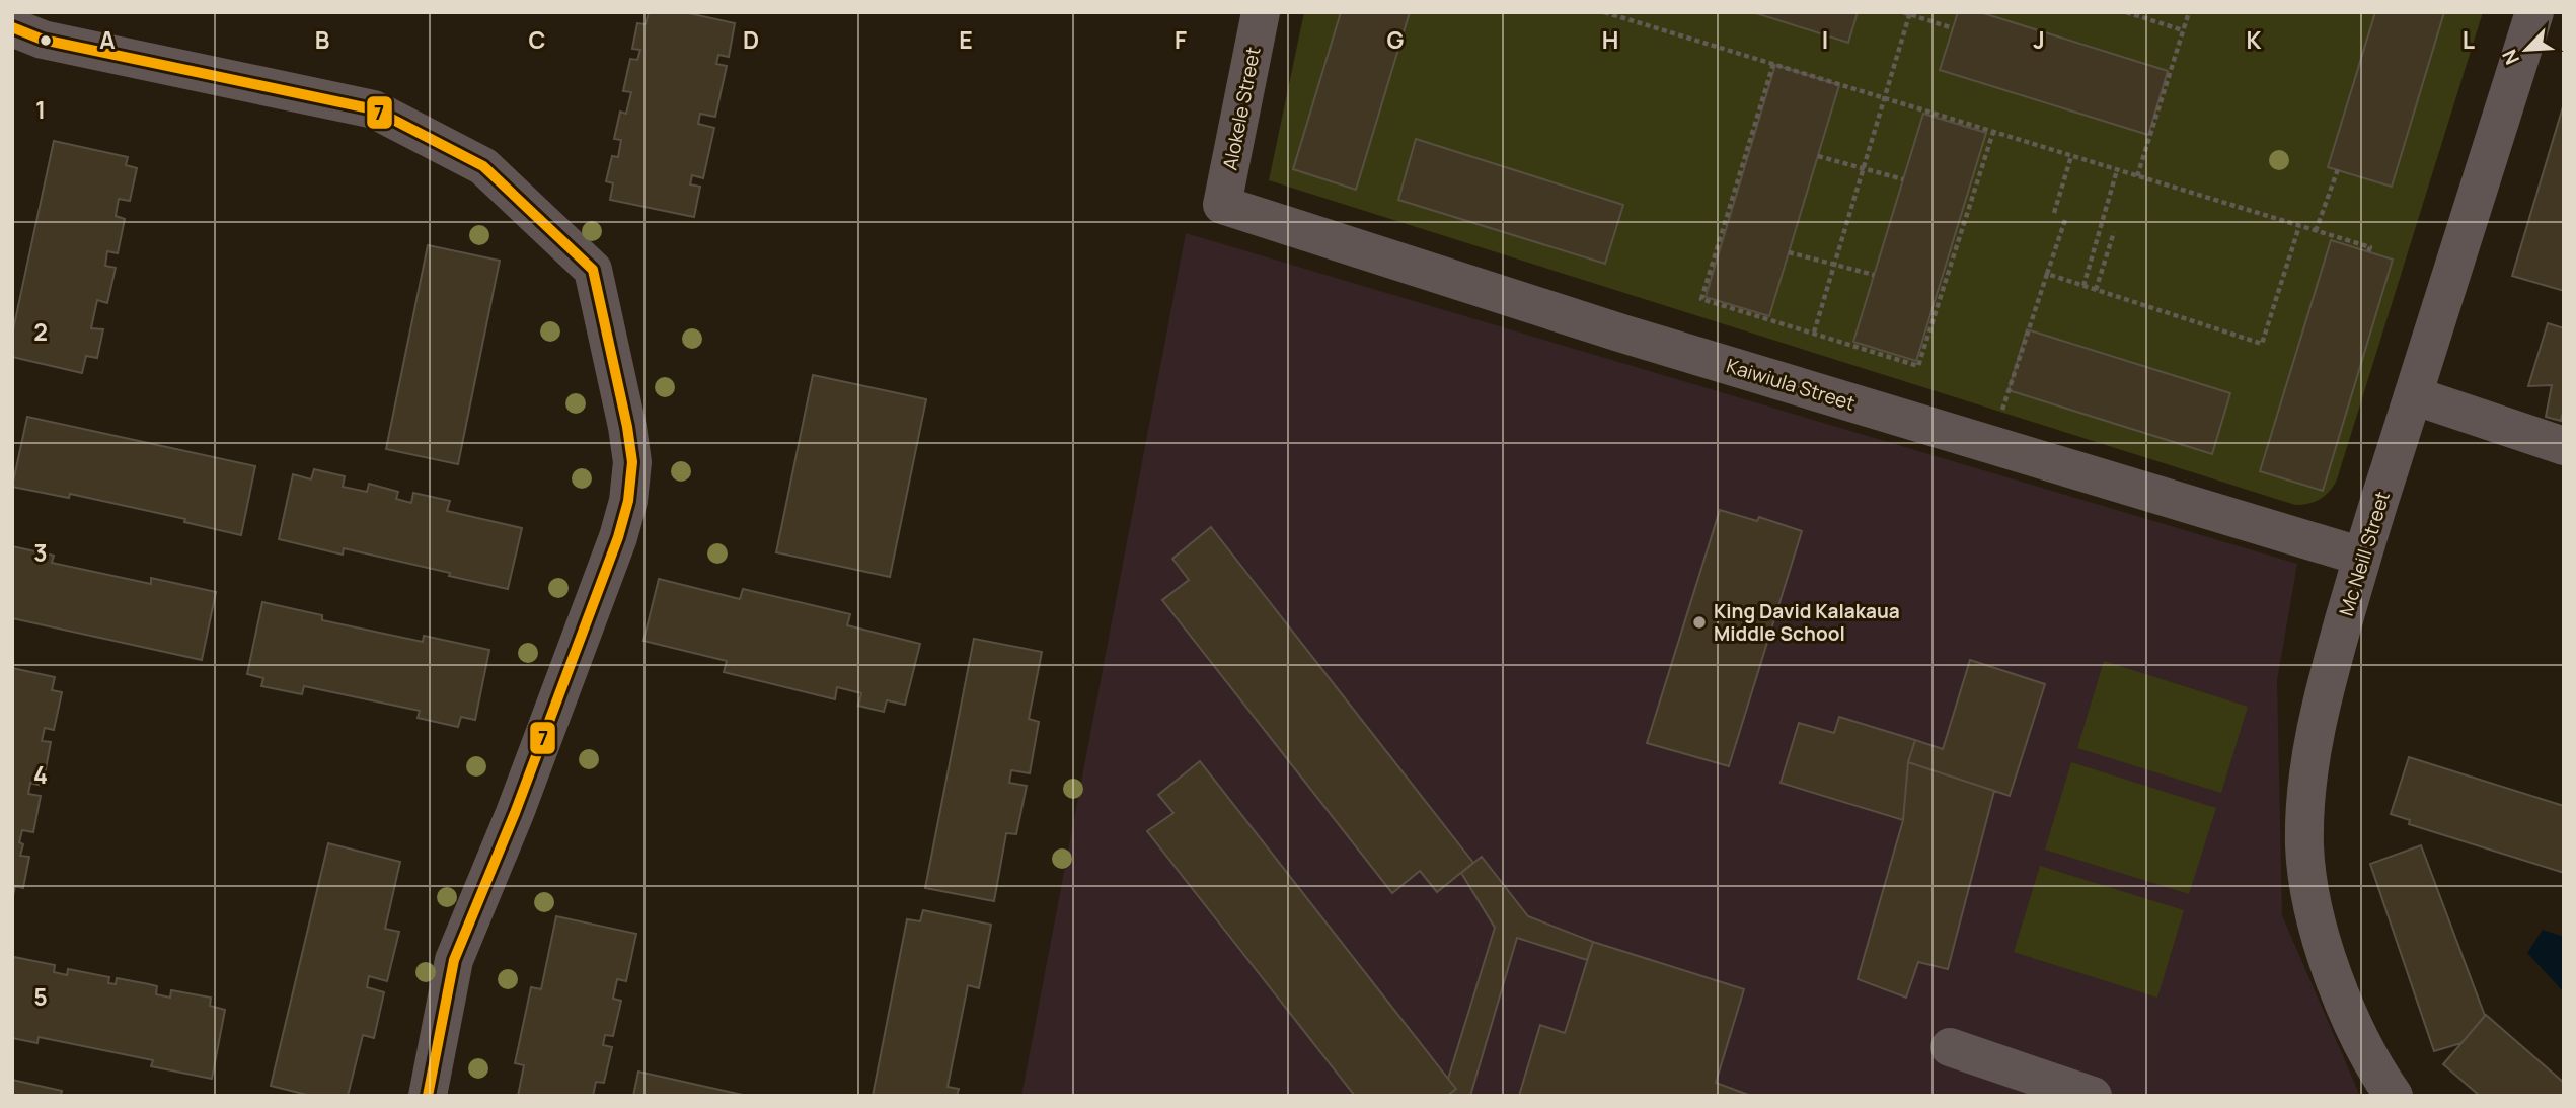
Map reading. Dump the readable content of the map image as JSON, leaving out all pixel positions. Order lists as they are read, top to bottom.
{
  "streets": {
    "street": ["Alokele Street", "Kaiwiula Street", "Mc Neill Street"]
  },
  "crossings": [
    ["Alokele Street", "Kaiwiula Street"],
    ["Kaiwiula Street", "Mc Neill Street"]
  ],
  "places": ["King David Kalakaua Middle School"],
  "lines": ["transit line 7"],
  "north": "bottom left",
  "grid": {
    "columns": [
      "A",
      "B",
      "C",
      "D",
      "E",
      "F",
      "G",
      "H",
      "I",
      "J",
      "K",
      "L"
    ],
    "rows": [
      "1",
      "2",
      "3",
      "4",
      "5"
    ]
  }
}
